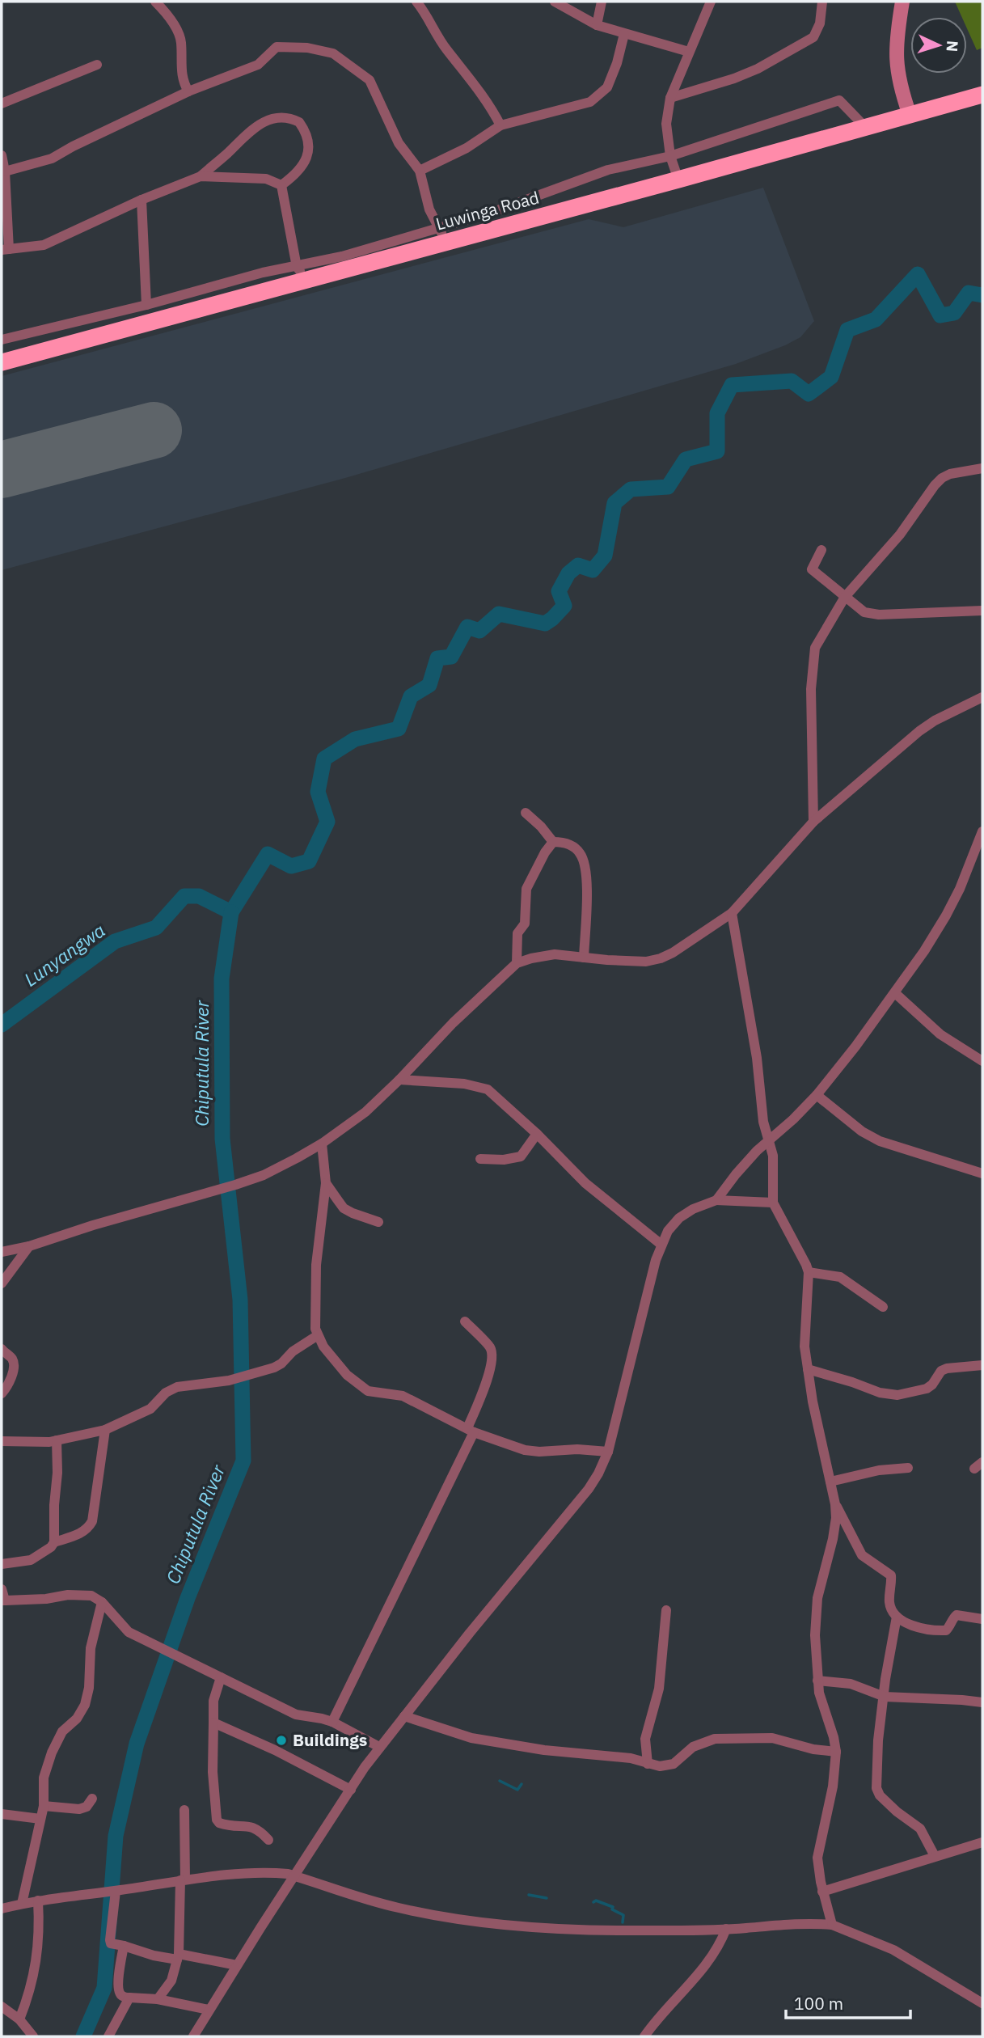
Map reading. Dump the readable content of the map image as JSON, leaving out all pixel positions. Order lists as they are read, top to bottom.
{
  "streets": {
    "highway": ["Luwinga Road"]
  },
  "water": ["Lunyangwa", "Chiputula River"],
  "places": ["Buildings"],
  "scale_bar": "100 m",
  "north": "right"
}
